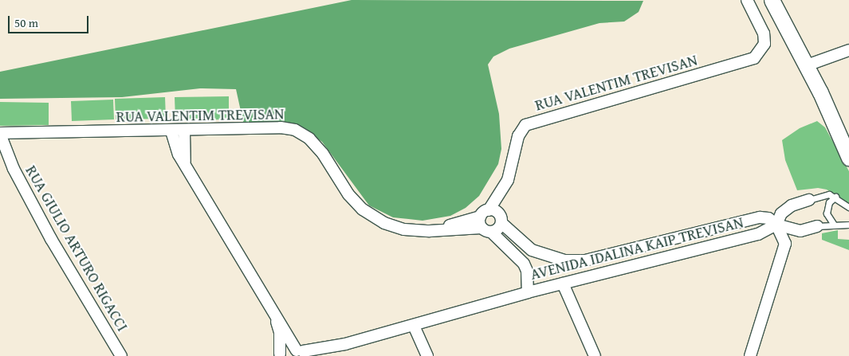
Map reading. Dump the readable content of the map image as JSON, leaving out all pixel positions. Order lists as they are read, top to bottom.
{
  "streets": {
    "street": ["RUA VALENTIM TREVISAN", "RUA GIULIO ARTURO RIGACCI", "AVENIDA IDALINA KAIP TREVISAN"]
  },
  "crossings": [
    ["RUA VALENTIM TREVISAN", "RUA GIULIO ARTURO RIGACCI"],
    ["RUA VALENTIM TREVISAN", "AVENIDA IDALINA KAIP TREVISAN"]
  ],
  "scale_bar": "50 m"
}
